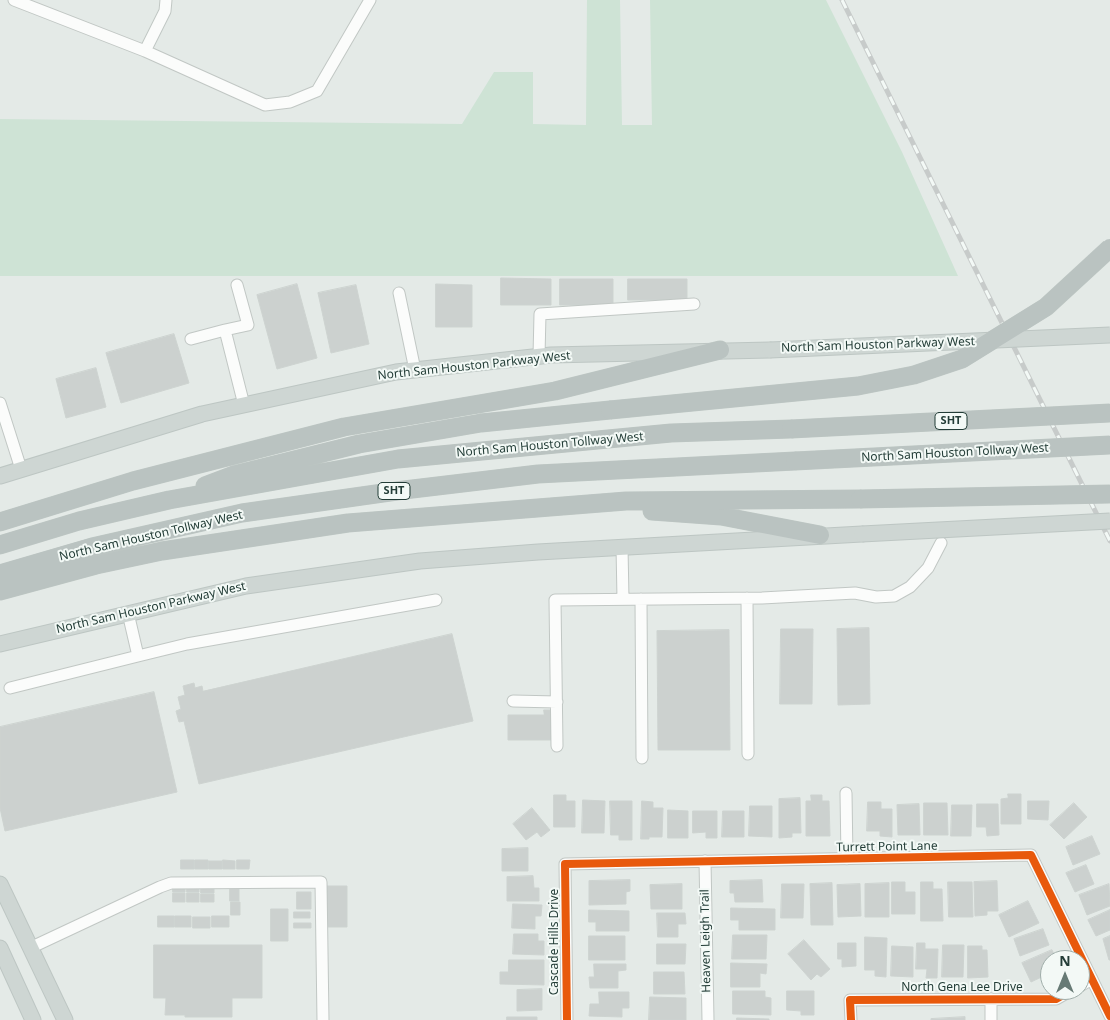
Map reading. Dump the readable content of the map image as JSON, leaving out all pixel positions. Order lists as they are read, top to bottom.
{
  "streets": {
    "highway": ["SHT", "North Sam Houston Tollway West"],
    "main road": ["North Sam Houston Parkway West"],
    "street": [
      "Turrett Point Lane",
      "Heaven Leigh Trail",
      "Cascade Hills Drive",
      "North Gena Lee Drive"
    ]
  },
  "crossings": [
    ["Turrett Point Lane", "Heaven Leigh Trail"],
    ["Turrett Point Lane", "Cascade Hills Drive"]
  ],
  "north": "top"
}
